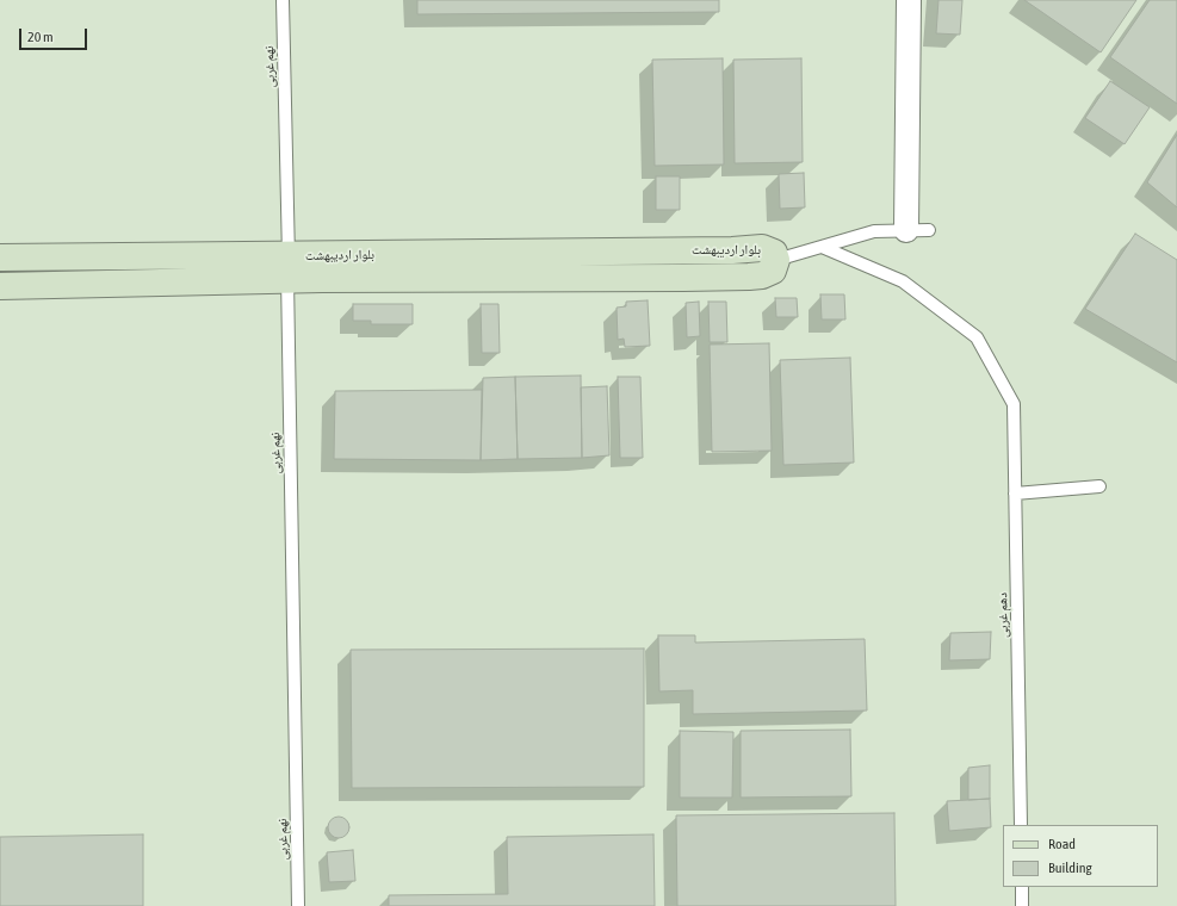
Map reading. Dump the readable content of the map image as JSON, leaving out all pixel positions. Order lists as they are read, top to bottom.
{
  "streets": {
    "street": ["بلوار اردیبهشت"],
    "lane": ["نهم غربی", "دهم غربی"]
  },
  "crossings": [
    ["نهم غربی", "بلوار اردیبهشت"]
  ],
  "legend": ["Road", "Building"],
  "scale_bar": "20 m"
}
